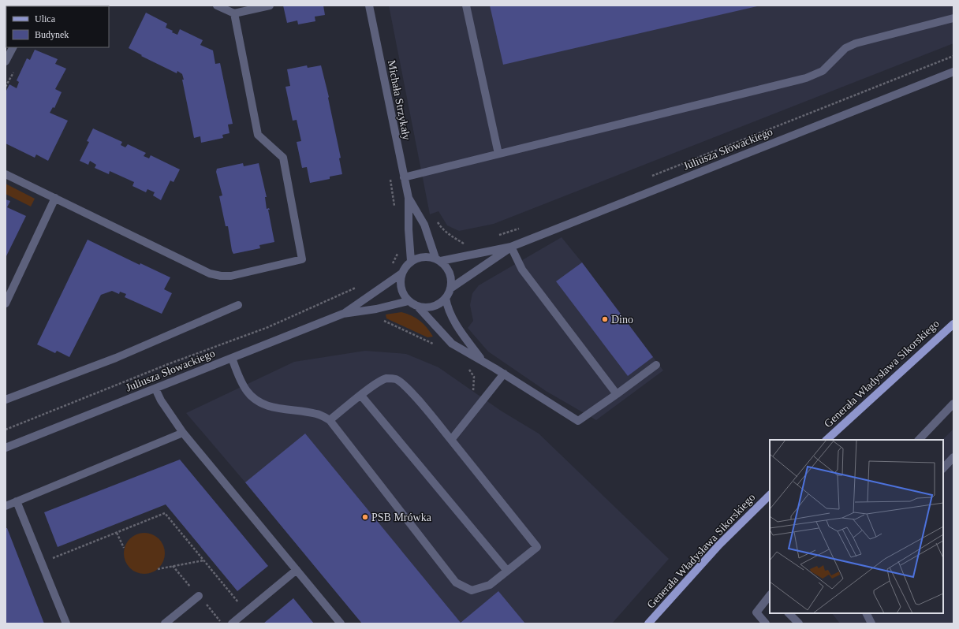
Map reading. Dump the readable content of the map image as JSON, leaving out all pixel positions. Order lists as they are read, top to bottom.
{
  "streets": {
    "main road": ["Generała Władysława Sikorskiego"],
    "street": ["Michała Strzykały", "Juliusza Słowackiego"]
  },
  "crossings": [
    ["Michała Strzykały", "Juliusza Słowackiego"]
  ],
  "places": ["Dino", "PSB Mrówka"],
  "legend": ["Ulica", "Budynek"]
}
